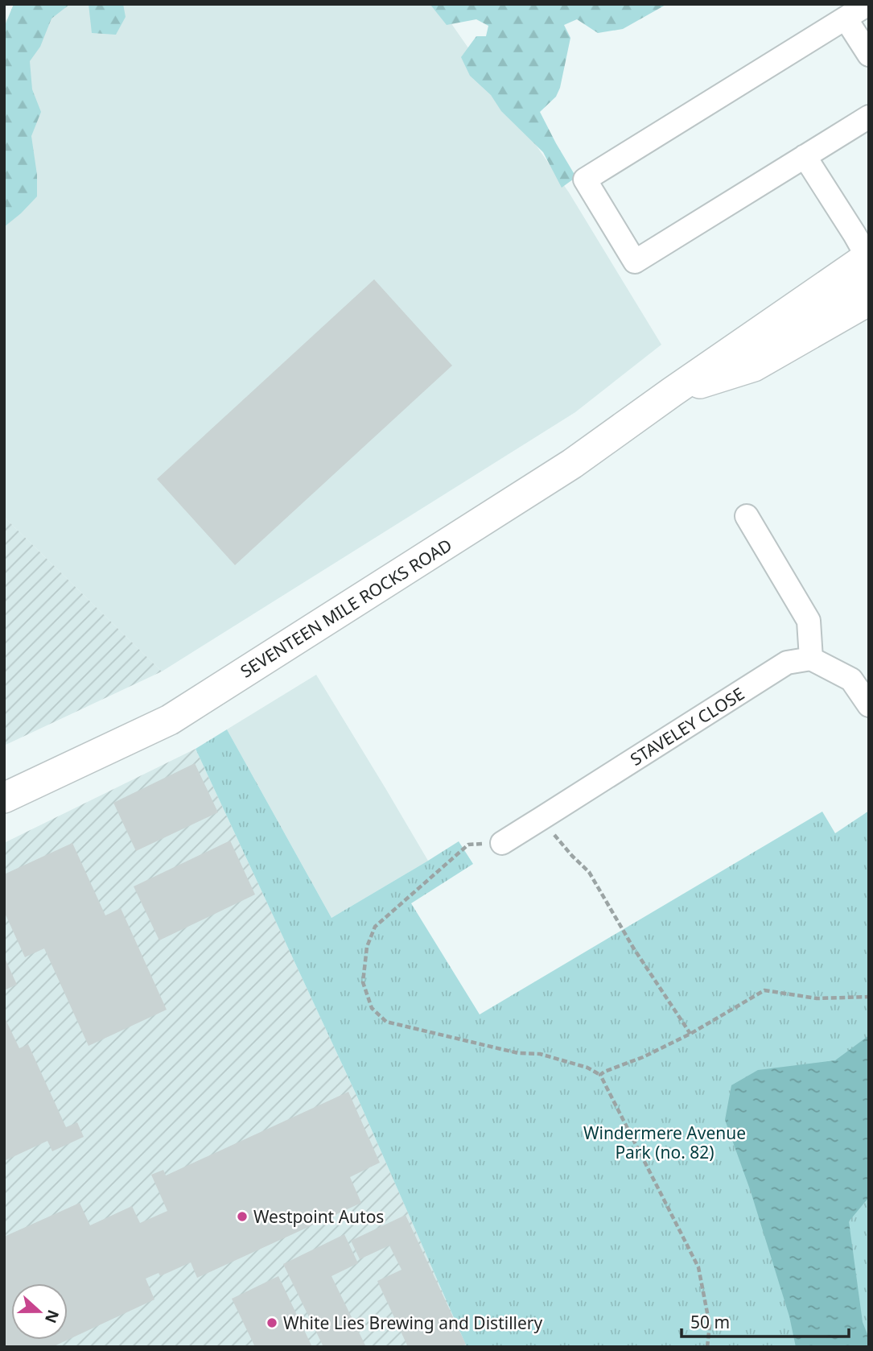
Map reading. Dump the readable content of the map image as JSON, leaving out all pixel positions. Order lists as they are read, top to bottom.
{
  "streets": {
    "main road": ["SEVENTEEN MILE ROCKS ROAD"],
    "street": ["STAVELEY CLOSE"]
  },
  "parks": ["Windermere Avenue Park (no. 82)"],
  "places": ["Westpoint Autos", "White Lies Brewing and Distillery"],
  "scale_bar": "50 m",
  "north": "right"
}
